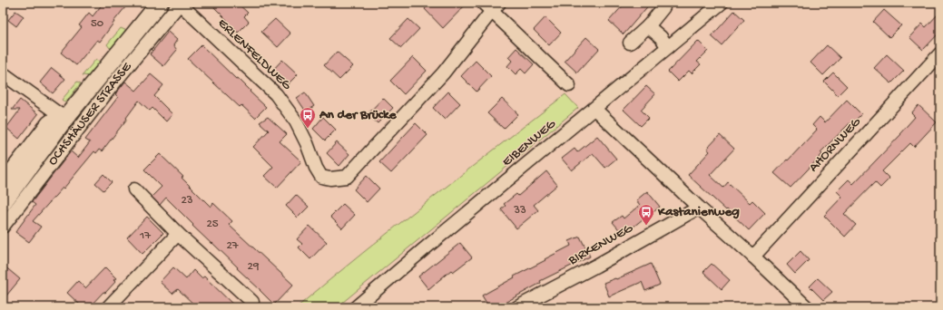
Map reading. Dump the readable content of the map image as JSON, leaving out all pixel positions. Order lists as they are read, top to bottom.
{
  "streets": {
    "main road": ["OCHSHÄUSER STRASSE"],
    "street": [
      "ERLENFELDWEG",
      "EIBENWEG",
      "AHORNWEG",
      "BIRKENWEG"
    ]
  },
  "crossings": [
    ["ERLENFELDWEG", "OCHSHÄUSER STRASSE"]
  ],
  "places": {
    "bus stop": ["An der Brücke", "Kastanienweg"]
  },
  "house_numbers": [
    "50",
    "23",
    "33",
    "25",
    "17",
    "27",
    "29"
  ]
}
